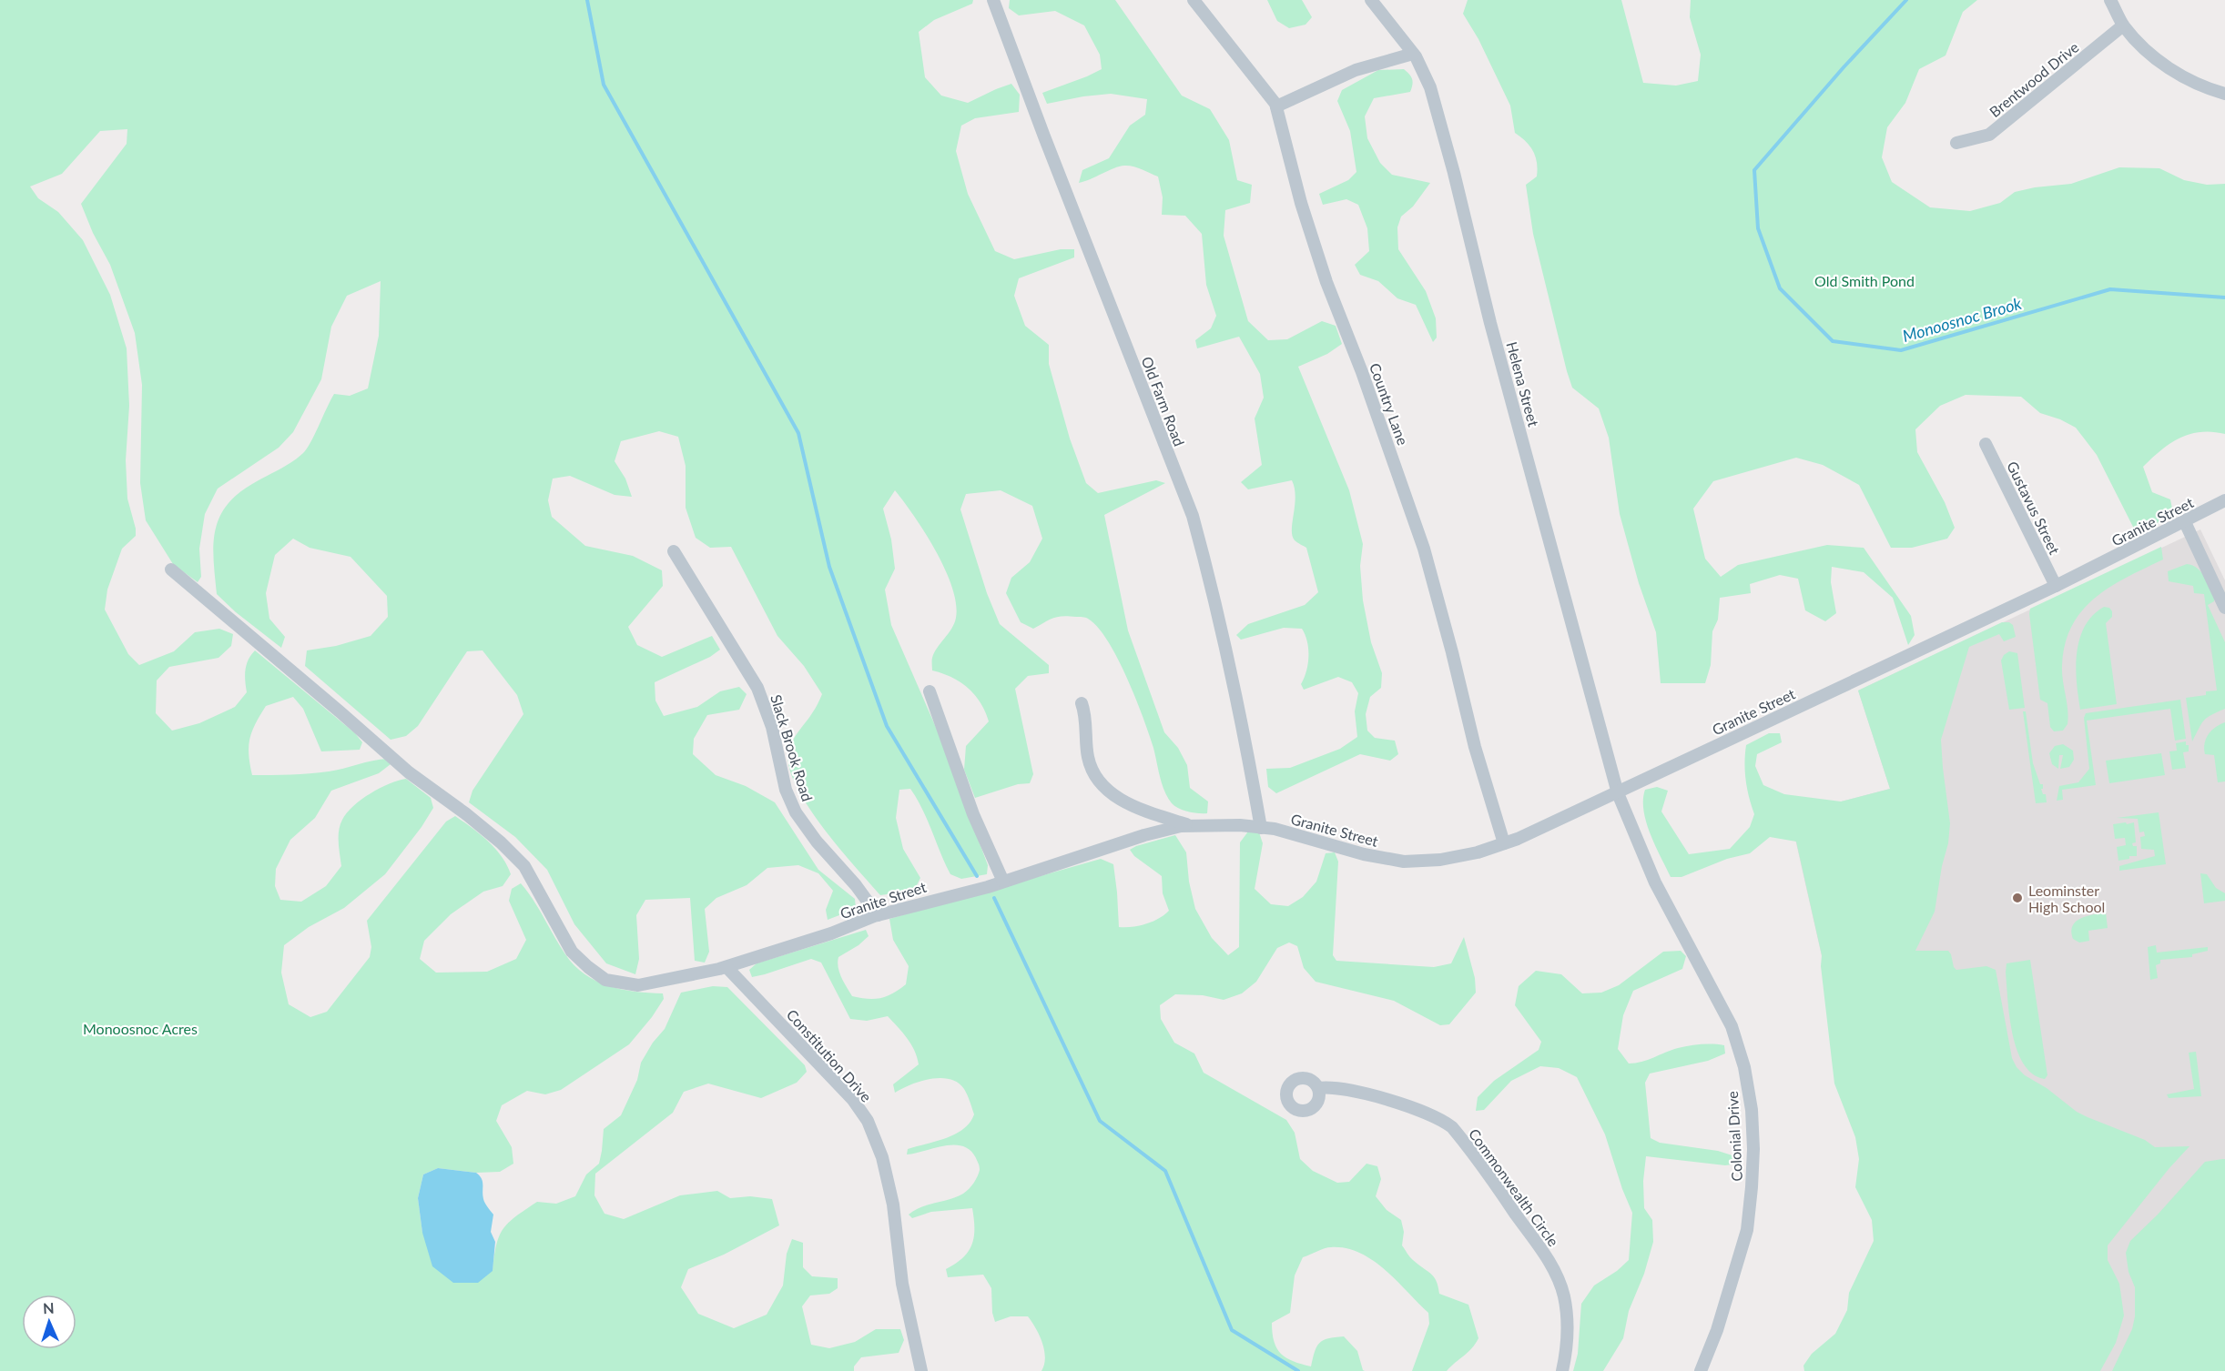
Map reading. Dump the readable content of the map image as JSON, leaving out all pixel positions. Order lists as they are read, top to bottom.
{
  "streets": {
    "street": [
      "Brentwood Drive",
      "Helena Street",
      "Old Farm Road",
      "Country Lane",
      "Gustavus Street",
      "Granite Street",
      "Slack Brook Road",
      "Constitution Drive",
      "Colonial Drive",
      "Commonwealth Circle"
    ]
  },
  "crossings": [
    ["Helena Street", "Granite Street"],
    ["Helena Street", "Colonial Drive"],
    ["Old Farm Road", "Granite Street"],
    ["Country Lane", "Granite Street"],
    ["Gustavus Street", "Granite Street"],
    ["Granite Street", "Slack Brook Road"],
    ["Granite Street", "Constitution Drive"],
    ["Granite Street", "Colonial Drive"]
  ],
  "water": ["Monoosnoc Brook"],
  "parks": ["Old Smith Pond", "Monoosnoc Acres"],
  "places": ["Leominster High School"],
  "north": "top"
}
